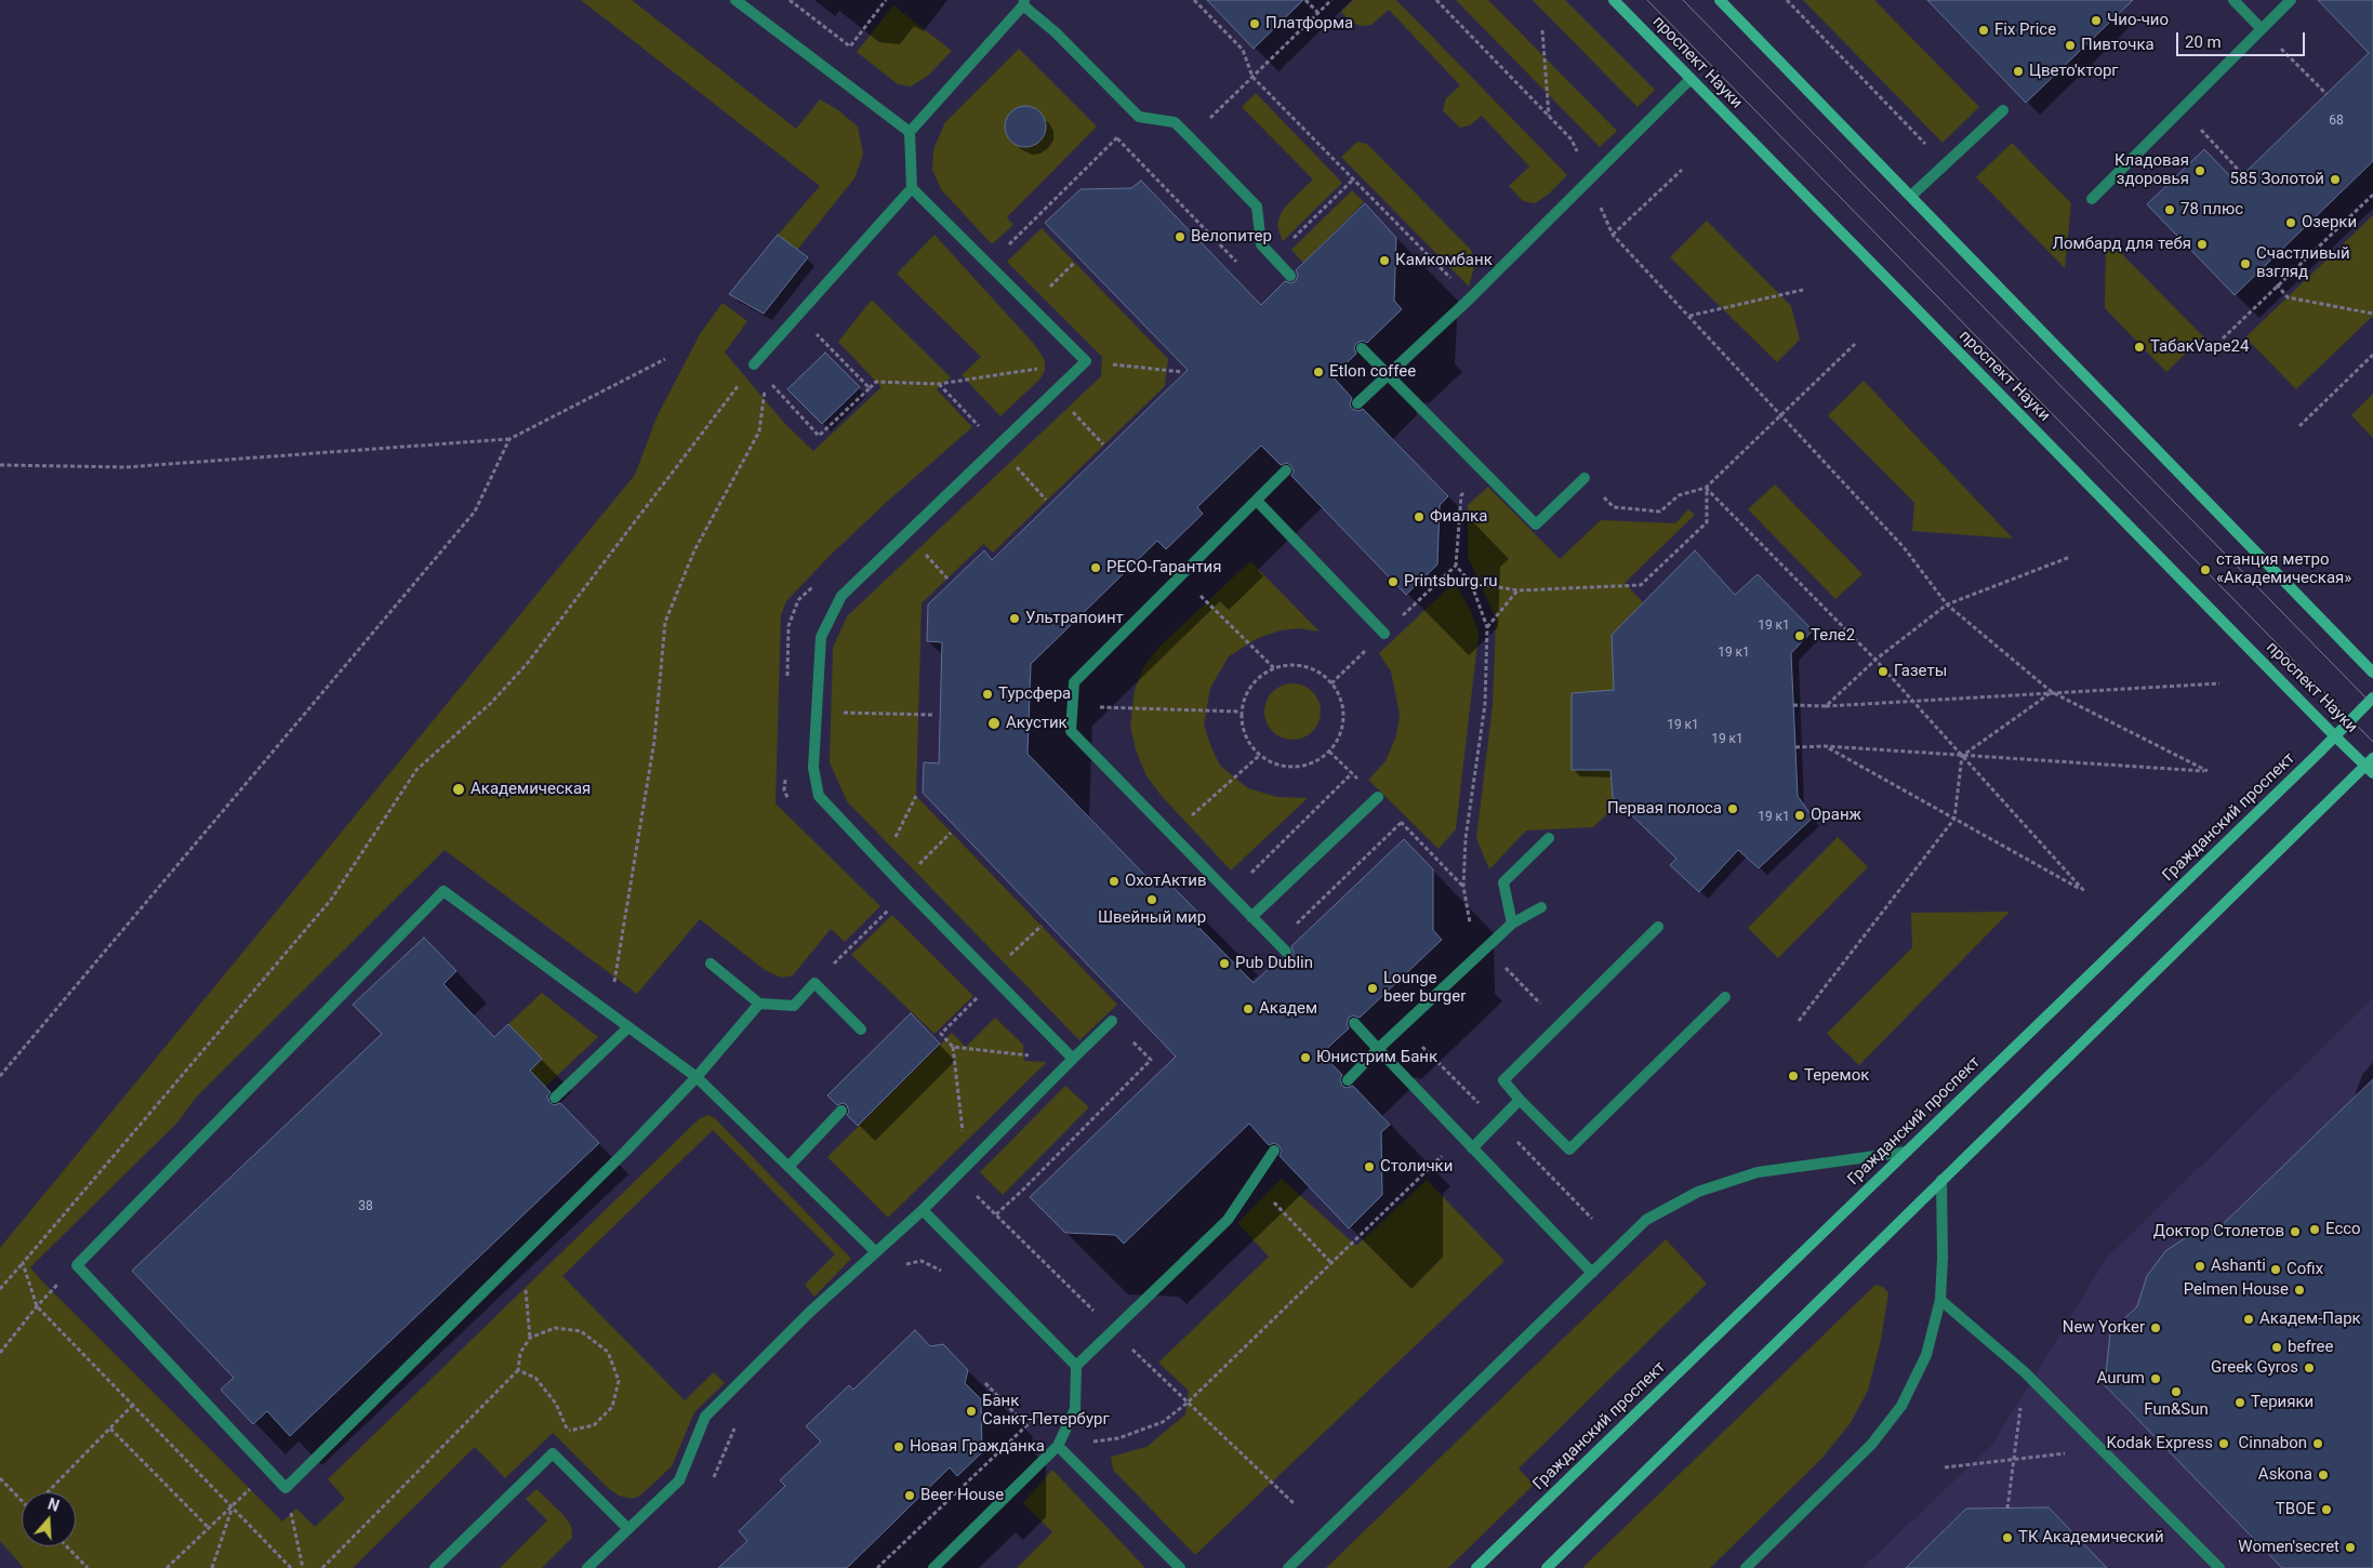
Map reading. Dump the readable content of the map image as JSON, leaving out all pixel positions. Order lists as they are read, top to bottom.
{
  "streets": {
    "main road": ["проспект Науки", "Гражданский проспект"]
  },
  "crossings": [
    ["проспект Науки", "Гражданский проспект"]
  ],
  "places": [
    "Чио-чио",
    "Платформа",
    "Fix Price",
    "Пивточка",
    "Цвето'кторг",
    "Кладовая здоровья",
    "585 Золотой",
    "78 плюс",
    "Озерки",
    "Велопитер",
    "Ломбард для тебя",
    "Камкомбанк",
    "Счастливый взгляд",
    "ТабакVape24",
    "Etlon coffee",
    "Фиалка",
    "РЕСО-Гарантия",
    "станция метро «Академическая»",
    "Printsburg.ru",
    "Ультрапоинт",
    "Теле2",
    "Газеты",
    "Турсфера",
    "Акустик",
    "Академическая",
    "Первая полоса",
    "Оранж",
    "ОхотАктив",
    "Швейный мир",
    "Pub Dublin",
    "Lounge beer burger",
    "Академ",
    "Юнистрим Банк",
    "Теремок",
    "Столички",
    "Ecco",
    "Доктор Столетов",
    "Ashanti",
    "Cofix",
    "Pelmen House",
    "Академ-Парк",
    "New Yorker",
    "befree",
    "Greek Gyros",
    "Aurum",
    "Fun&Sun",
    "Терияки",
    "Банк Санкт-Петербург",
    "Kodak Express",
    "Cinnabon",
    "Новая Гражданка",
    "Askona",
    "Beer House",
    "ТВОЕ",
    "ТК Академический",
    "Women'secret"
  ],
  "house_numbers": [
    "68",
    "19 к1",
    "19 к1",
    "19 к1",
    "19 к1",
    "19 к1",
    "38"
  ],
  "scale_bar": "20 m",
  "north": "top"
}
